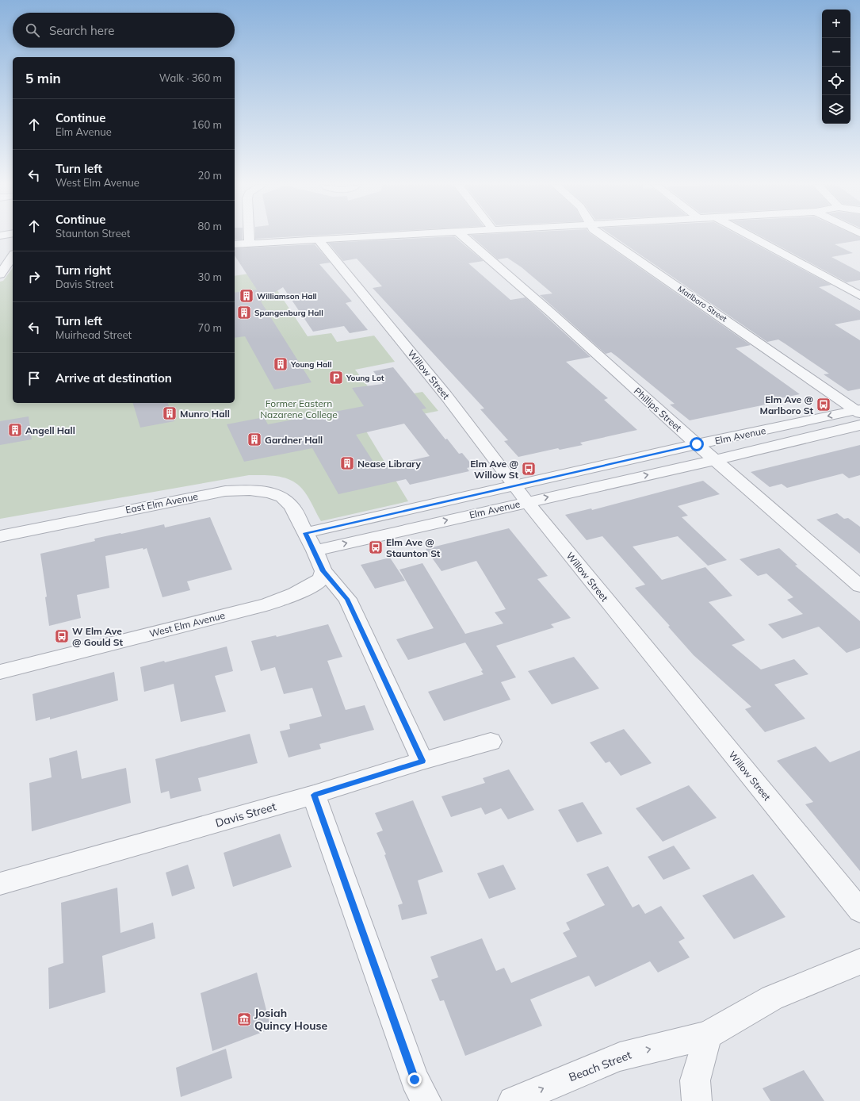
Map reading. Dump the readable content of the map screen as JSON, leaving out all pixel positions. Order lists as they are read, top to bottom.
{
  "streets": {
    "street": [
      "Marlboro Street",
      "Willow Street",
      "Phillips Street",
      "Elm Avenue",
      "East Elm Avenue",
      "West Elm Avenue",
      "Davis Street",
      "Beach Street"
    ]
  },
  "crossings": [
    ["Marlboro Street", "Elm Avenue"],
    ["Willow Street", "Elm Avenue"],
    ["Phillips Street", "Elm Avenue"],
    ["Elm Avenue", "East Elm Avenue"]
  ],
  "one_way": ["Beach Street"],
  "parks": ["Former Eastern Nazarene College"],
  "places": {
    "building": [
      "Williamson Hall",
      "Spangenburg Hall",
      "Young Hall",
      "Munro Hall",
      "Angell Hall",
      "Gardner Hall",
      "Nease Library"
    ],
    "parking": ["Young Lot"],
    "bus stop": [
      "Elm Ave @ Marlboro St",
      "Elm Ave @ Willow St",
      "Elm Ave @ Staunton St",
      "W Elm Ave @ Gould St"
    ],
    "museum": ["Josiah Quincy House"]
  },
  "page": {
    "map_buttons": ["+", "−"],
    "search": "Search here",
    "heading": ["5 min", "Walk · 360 m"],
    "list": [
      ["Continue", "Elm Avenue", "160 m"],
      ["Turn left", "West Elm Avenue", "20 m"],
      ["Continue", "Staunton Street", "80 m"],
      ["Turn right", "Davis Street", "30 m"],
      ["Turn left", "Muirhead Street", "70 m"],
      "Arrive at destination"
    ]
  }
}
